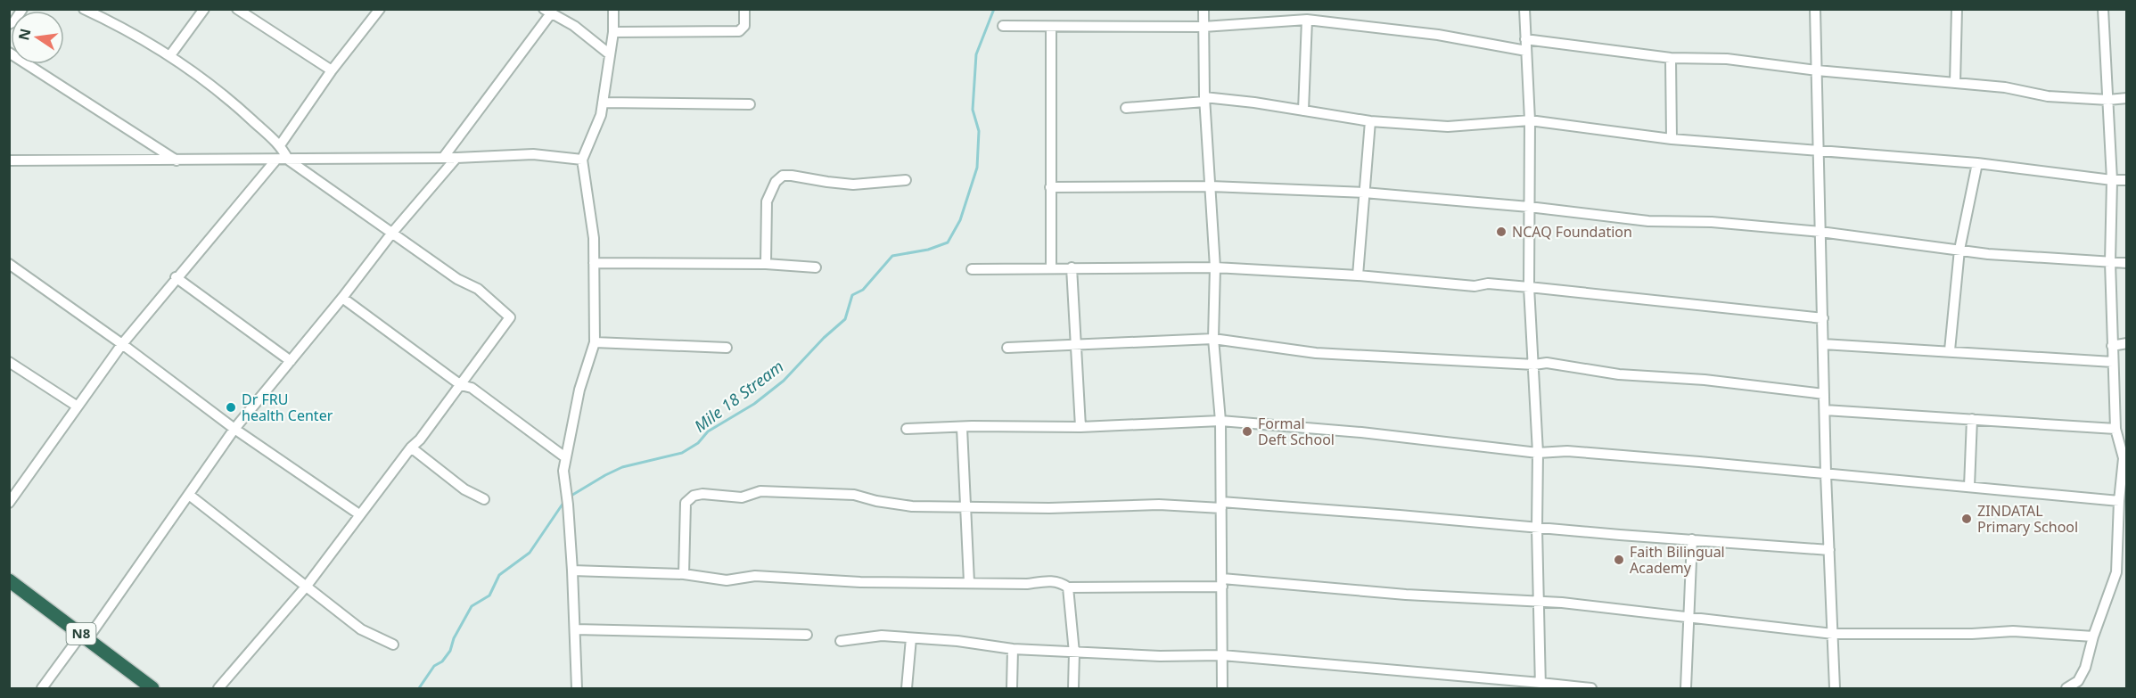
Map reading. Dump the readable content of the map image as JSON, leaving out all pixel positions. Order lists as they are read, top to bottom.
{
  "streets": {
    "highway": ["N8"]
  },
  "water": ["Mile 18 Stream"],
  "places": [
    "NCAQ Foundation",
    "Dr FRU health Center",
    "Formal Deft School",
    "ZINDATAL Primary School",
    "Faith Bilingual Academy"
  ],
  "north": "left"
}
